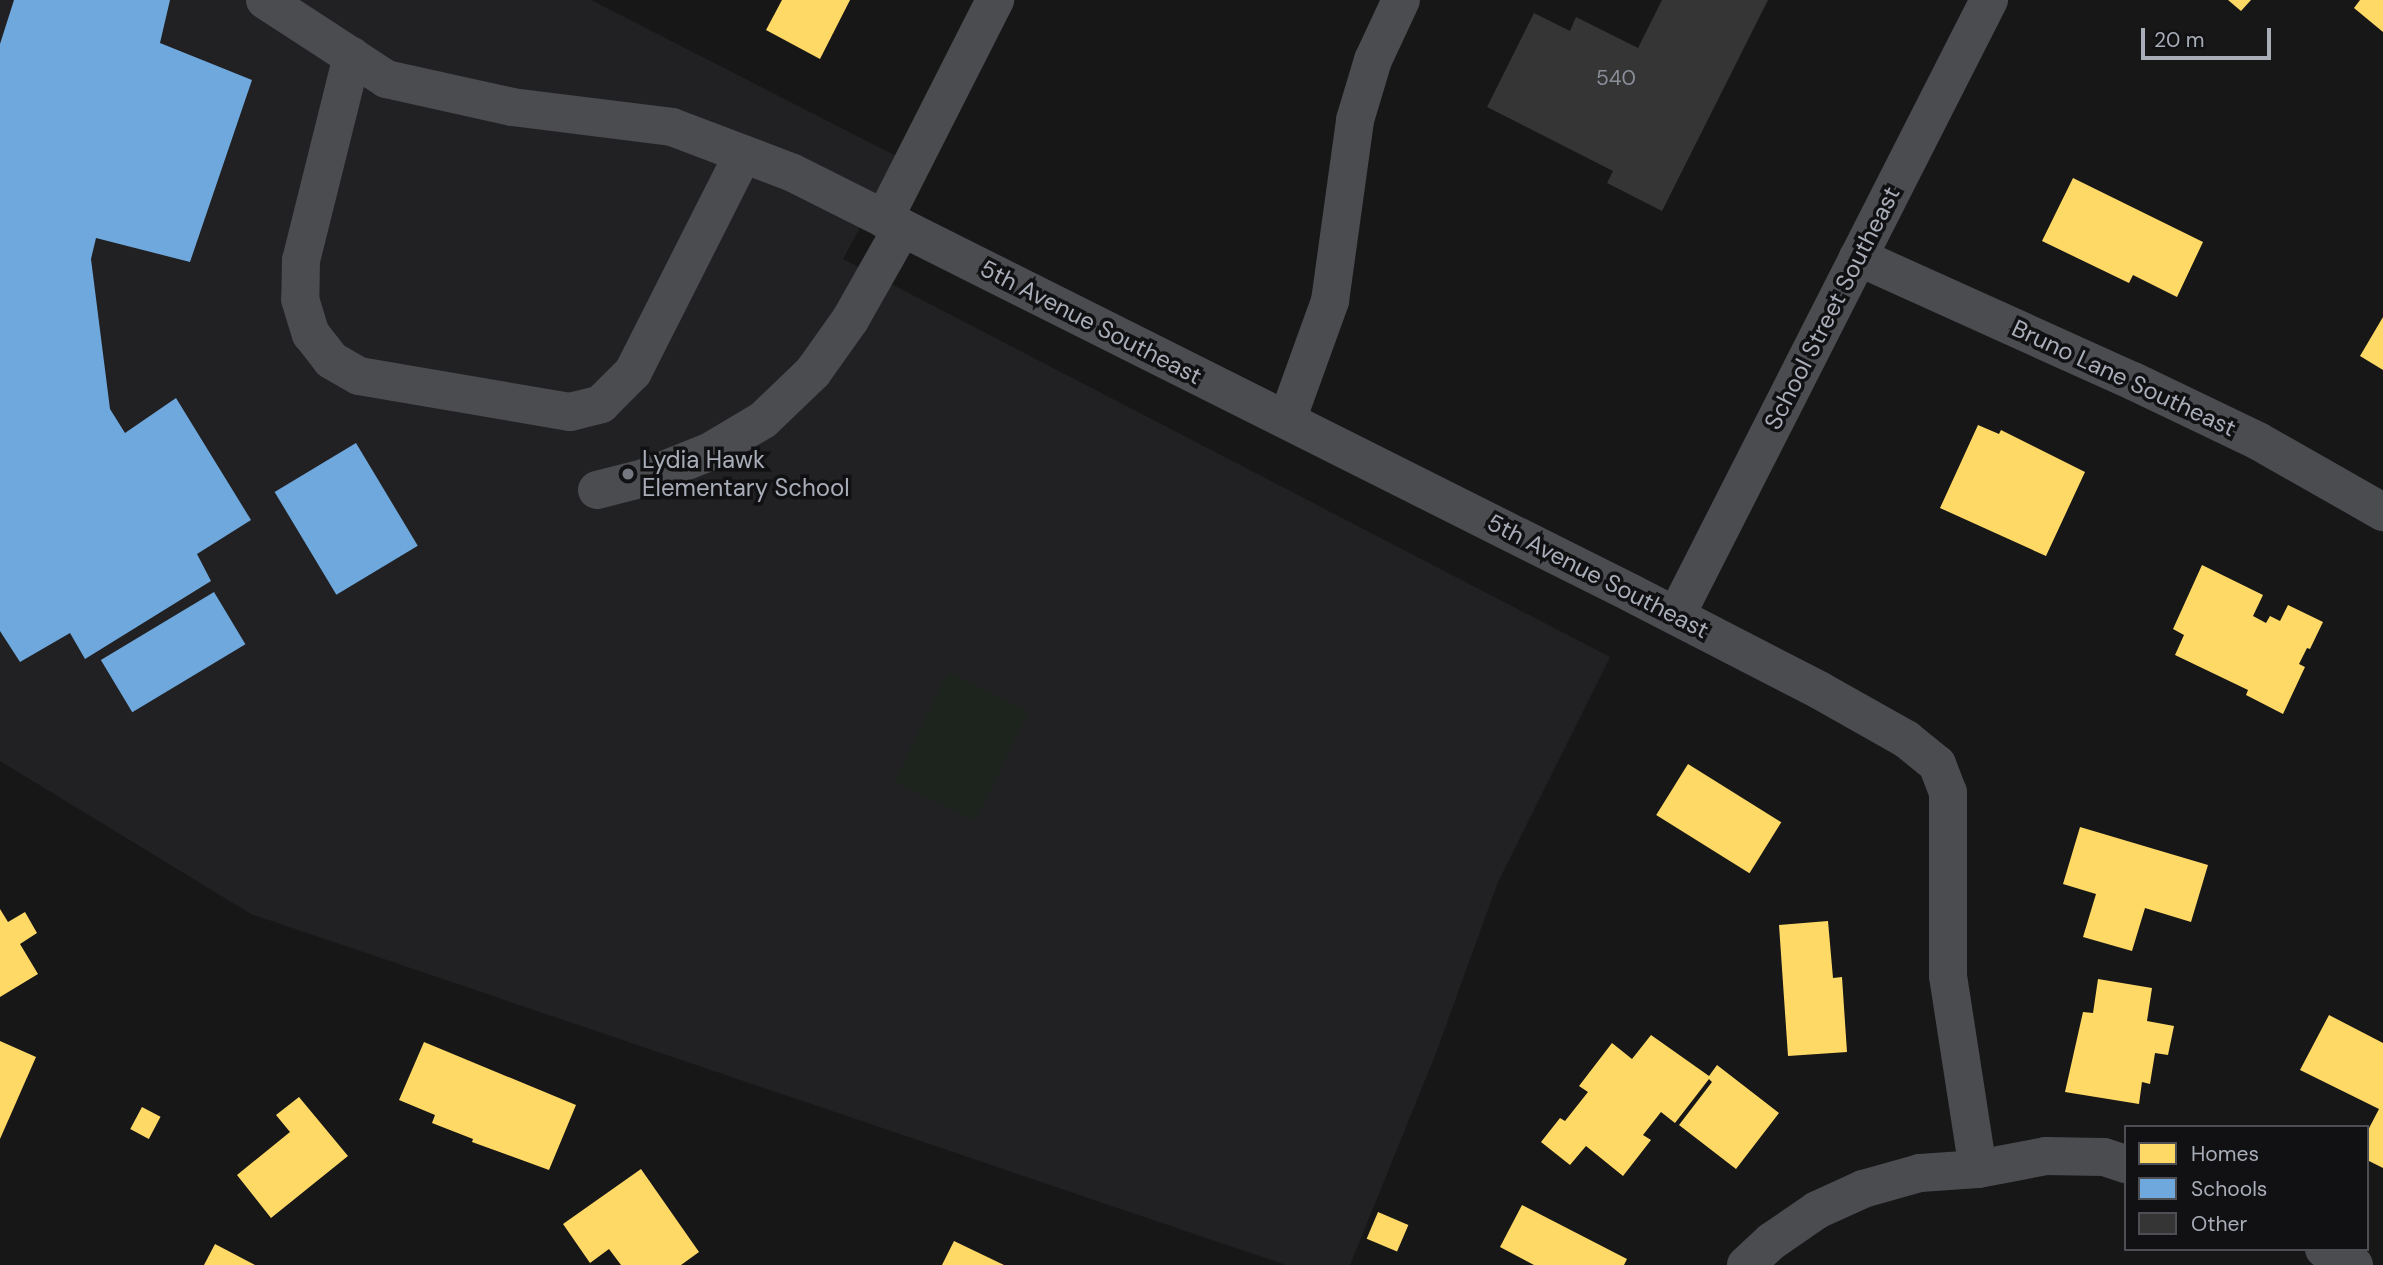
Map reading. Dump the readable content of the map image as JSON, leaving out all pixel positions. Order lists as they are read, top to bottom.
{
  "streets": {
    "street": ["School Street Southeast", "5th Avenue Southeast", "Bruno Lane Southeast"]
  },
  "crossings": [
    ["School Street Southeast", "5th Avenue Southeast"],
    ["School Street Southeast", "Bruno Lane Southeast"]
  ],
  "places": ["Lydia Hawk Elementary School"],
  "house_numbers": ["540"],
  "legend": ["Homes", "Schools", "Other"],
  "scale_bar": "20 m"
}
